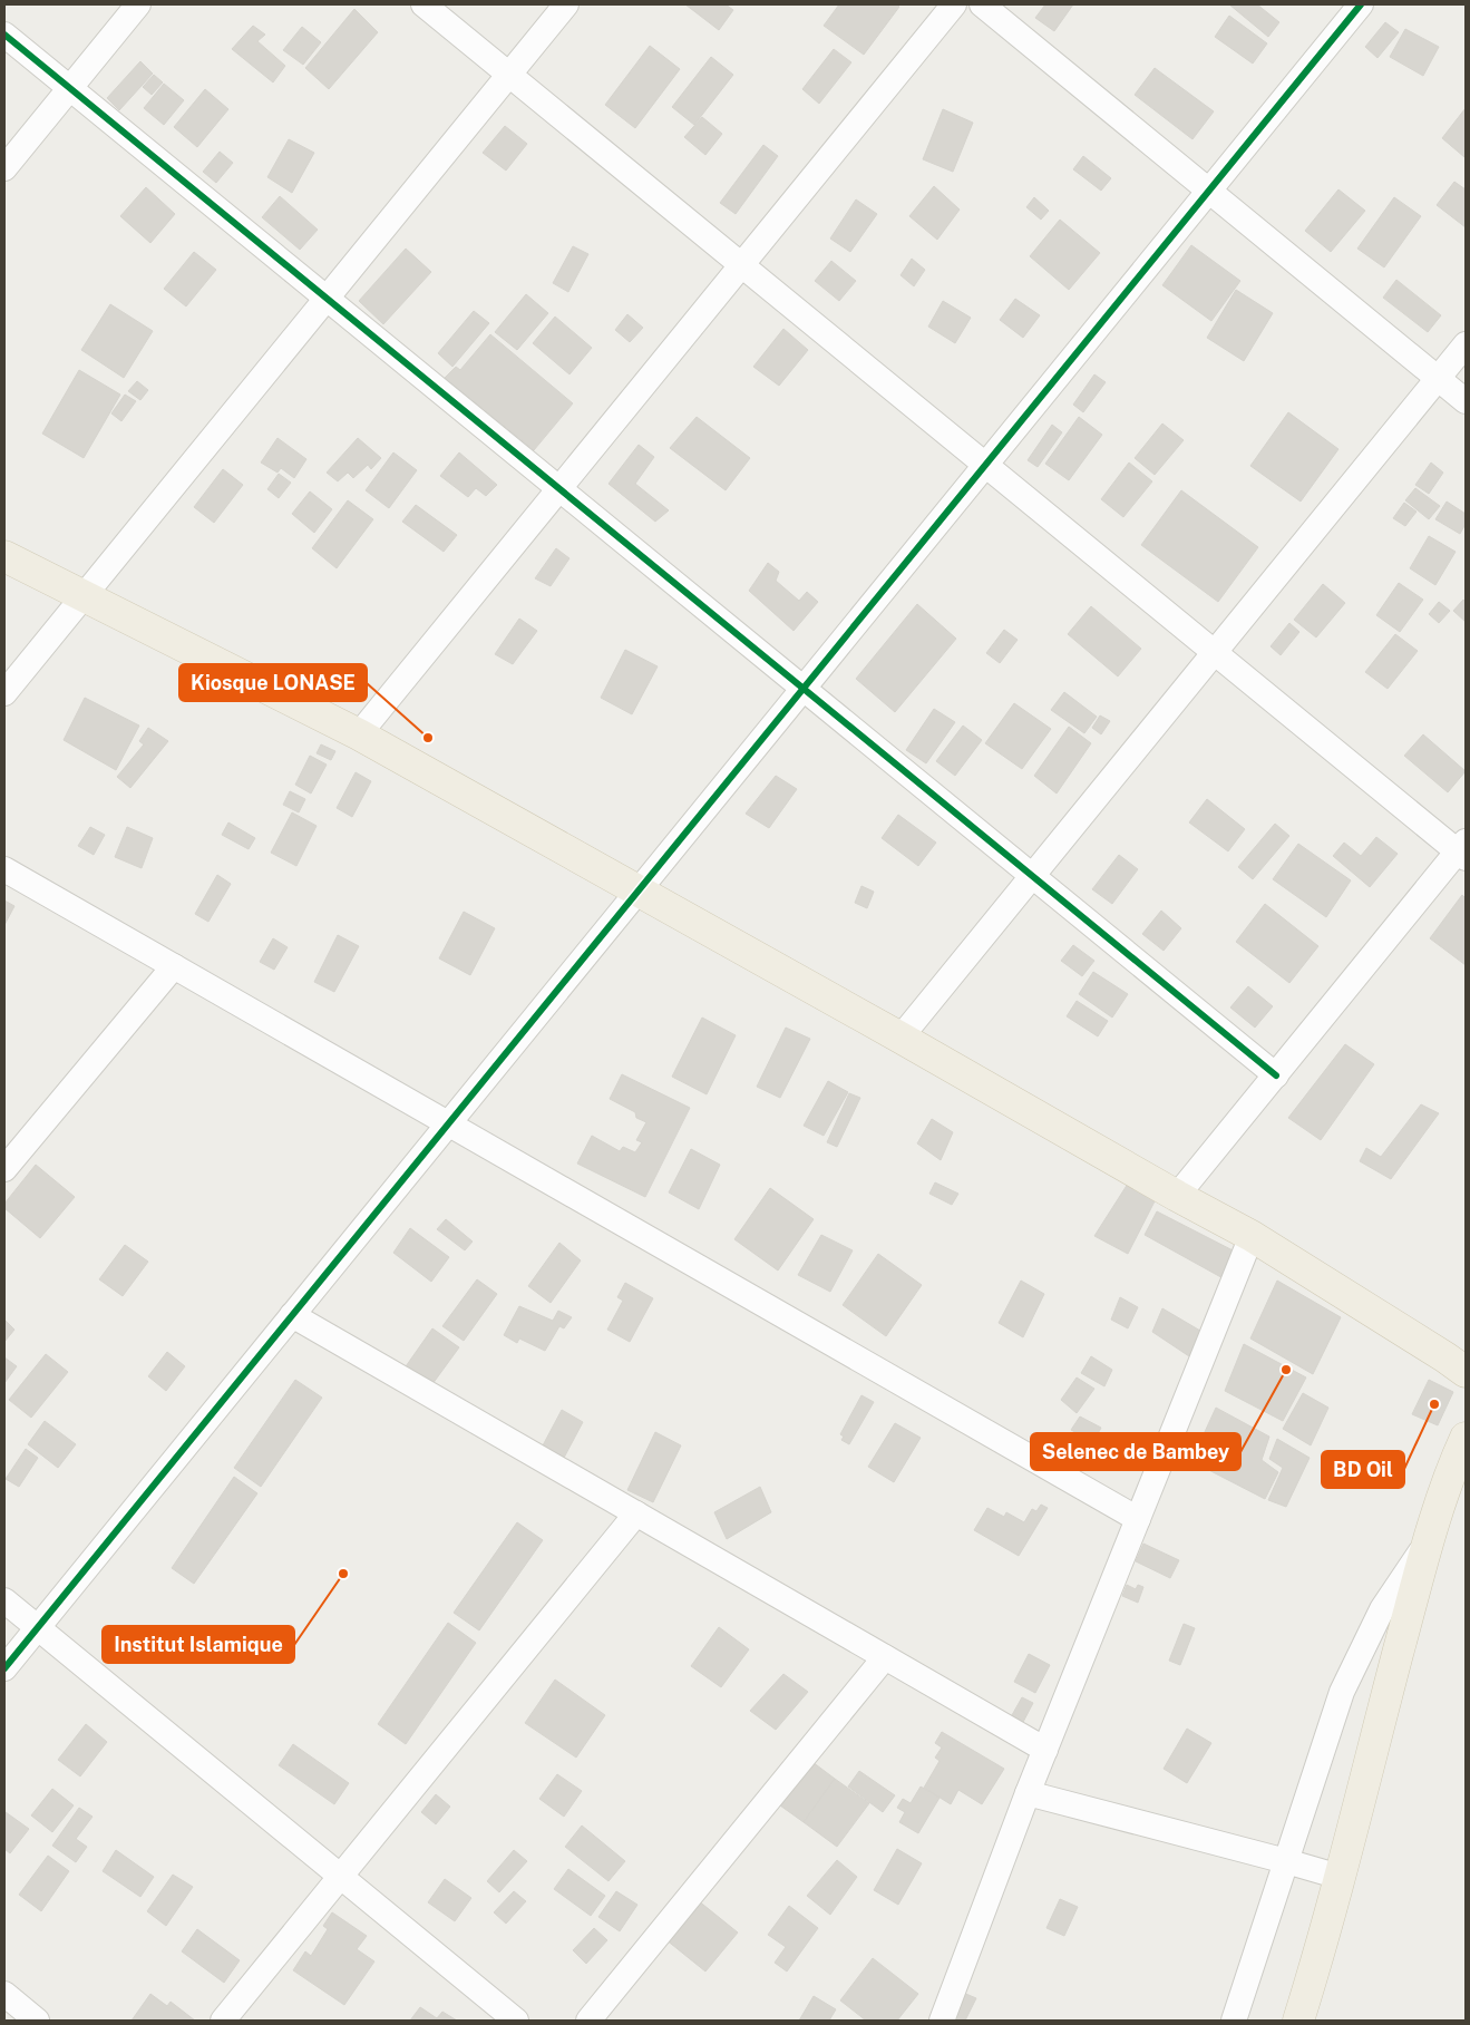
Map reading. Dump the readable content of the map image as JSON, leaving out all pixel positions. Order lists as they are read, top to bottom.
{
  "places": [
    "Kiosque LONASE",
    "Selenec de Bambey",
    "BD Oil",
    "Institut Islamique"
  ]
}
